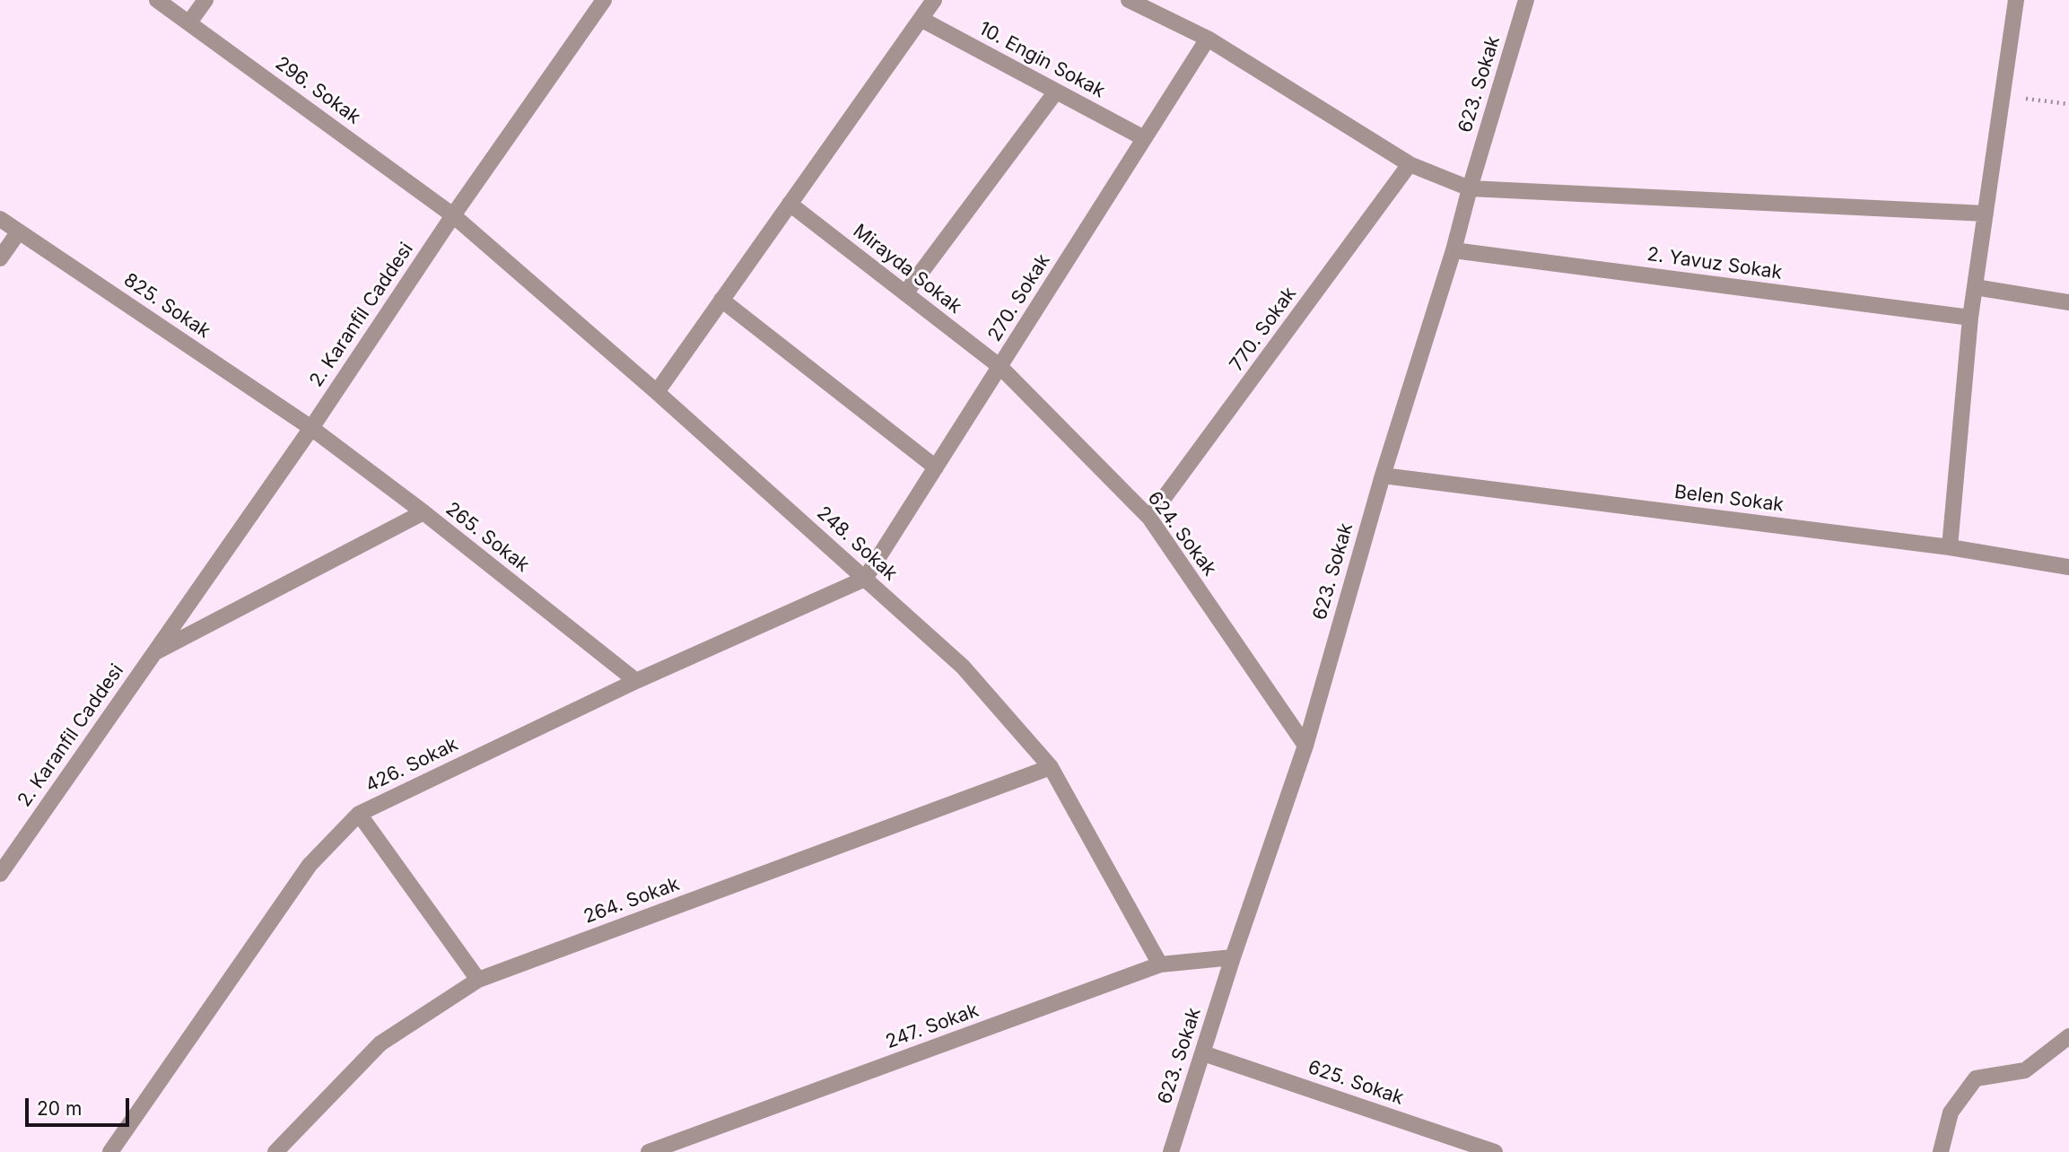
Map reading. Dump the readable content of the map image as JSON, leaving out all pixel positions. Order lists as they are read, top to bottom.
{
  "streets": {
    "street": [
      "10. Engin Sokak",
      "623. Sokak",
      "296. Sokak",
      "2. Yavuz Sokak",
      "Mirayda Sokak",
      "270. Sokak",
      "825. Sokak",
      "2. Karanfil Caddesi",
      "770. Sokak",
      "Belen Sokak",
      "624. Sokak",
      "265. Sokak",
      "248. Sokak",
      "426. Sokak",
      "264. Sokak",
      "247. Sokak",
      "625. Sokak"
    ]
  },
  "crossings": [
    ["10. Engin Sokak", "270. Sokak"],
    ["623. Sokak", "2. Yavuz Sokak"],
    ["623. Sokak", "Belen Sokak"],
    ["623. Sokak", "624. Sokak"],
    ["623. Sokak", "247. Sokak"],
    ["623. Sokak", "625. Sokak"],
    ["296. Sokak", "2. Karanfil Caddesi"],
    ["296. Sokak", "248. Sokak"],
    ["Mirayda Sokak", "270. Sokak"],
    ["Mirayda Sokak", "624. Sokak"],
    ["270. Sokak", "624. Sokak"],
    ["270. Sokak", "248. Sokak"],
    ["270. Sokak", "426. Sokak"],
    ["825. Sokak", "2. Karanfil Caddesi"],
    ["825. Sokak", "265. Sokak"],
    ["2. Karanfil Caddesi", "265. Sokak"],
    ["2. Karanfil Caddesi", "248. Sokak"],
    ["770. Sokak", "624. Sokak"],
    ["265. Sokak", "426. Sokak"],
    ["248. Sokak", "426. Sokak"],
    ["248. Sokak", "264. Sokak"],
    ["248. Sokak", "247. Sokak"]
  ],
  "scale_bar": "20 m"
}
